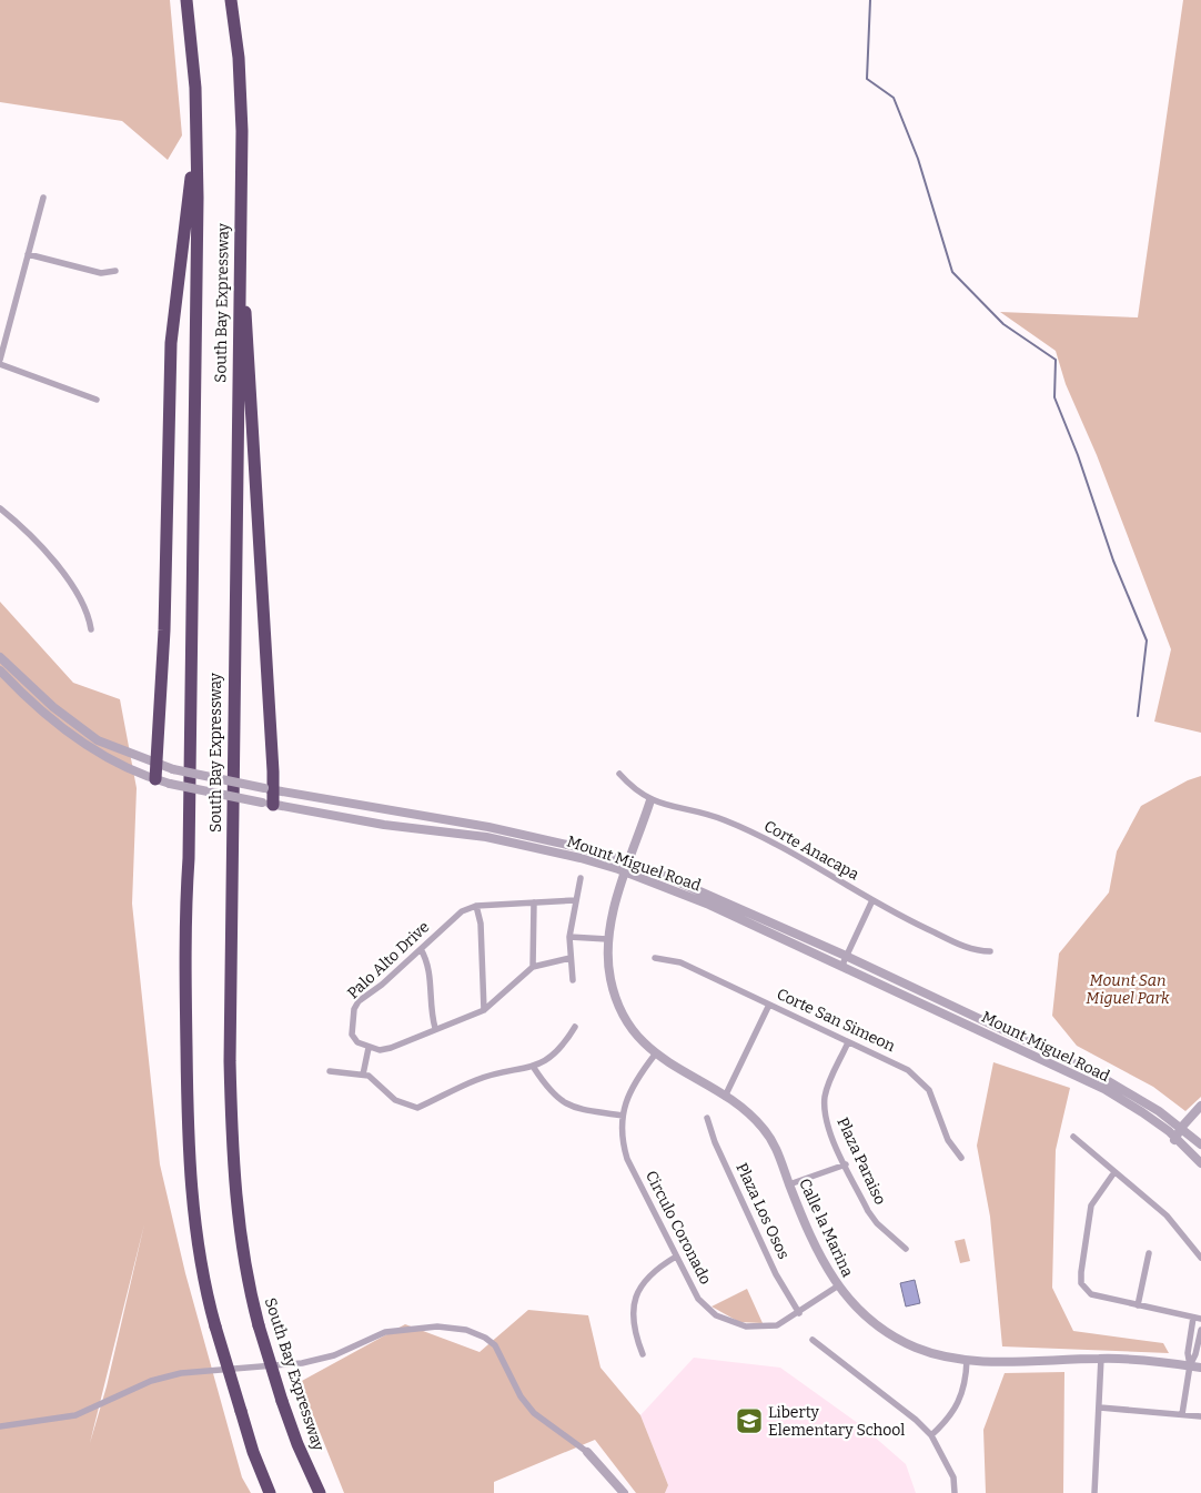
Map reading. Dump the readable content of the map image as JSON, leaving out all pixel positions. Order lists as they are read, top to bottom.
{
  "streets": {
    "highway": ["South Bay Expressway"],
    "street": [
      "Corte Anacapa",
      "Mount Miguel Road",
      "Palo Alto Drive",
      "Corte San Simeon",
      "Plaza Paraiso",
      "Plaza Los Osos",
      "Circulo Coronado",
      "Calle la Marina"
    ]
  },
  "crossings": [
    ["Corte Anacapa", "Calle la Marina"],
    ["Mount Miguel Road", "Calle la Marina"],
    ["Corte San Simeon", "Plaza Paraiso"],
    ["Plaza Los Osos", "Circulo Coronado"],
    ["Circulo Coronado", "Calle la Marina"]
  ],
  "parks": ["Mount San Miguel Park"],
  "places": {
    "school or university": ["Liberty Elementary School"]
  }
}
